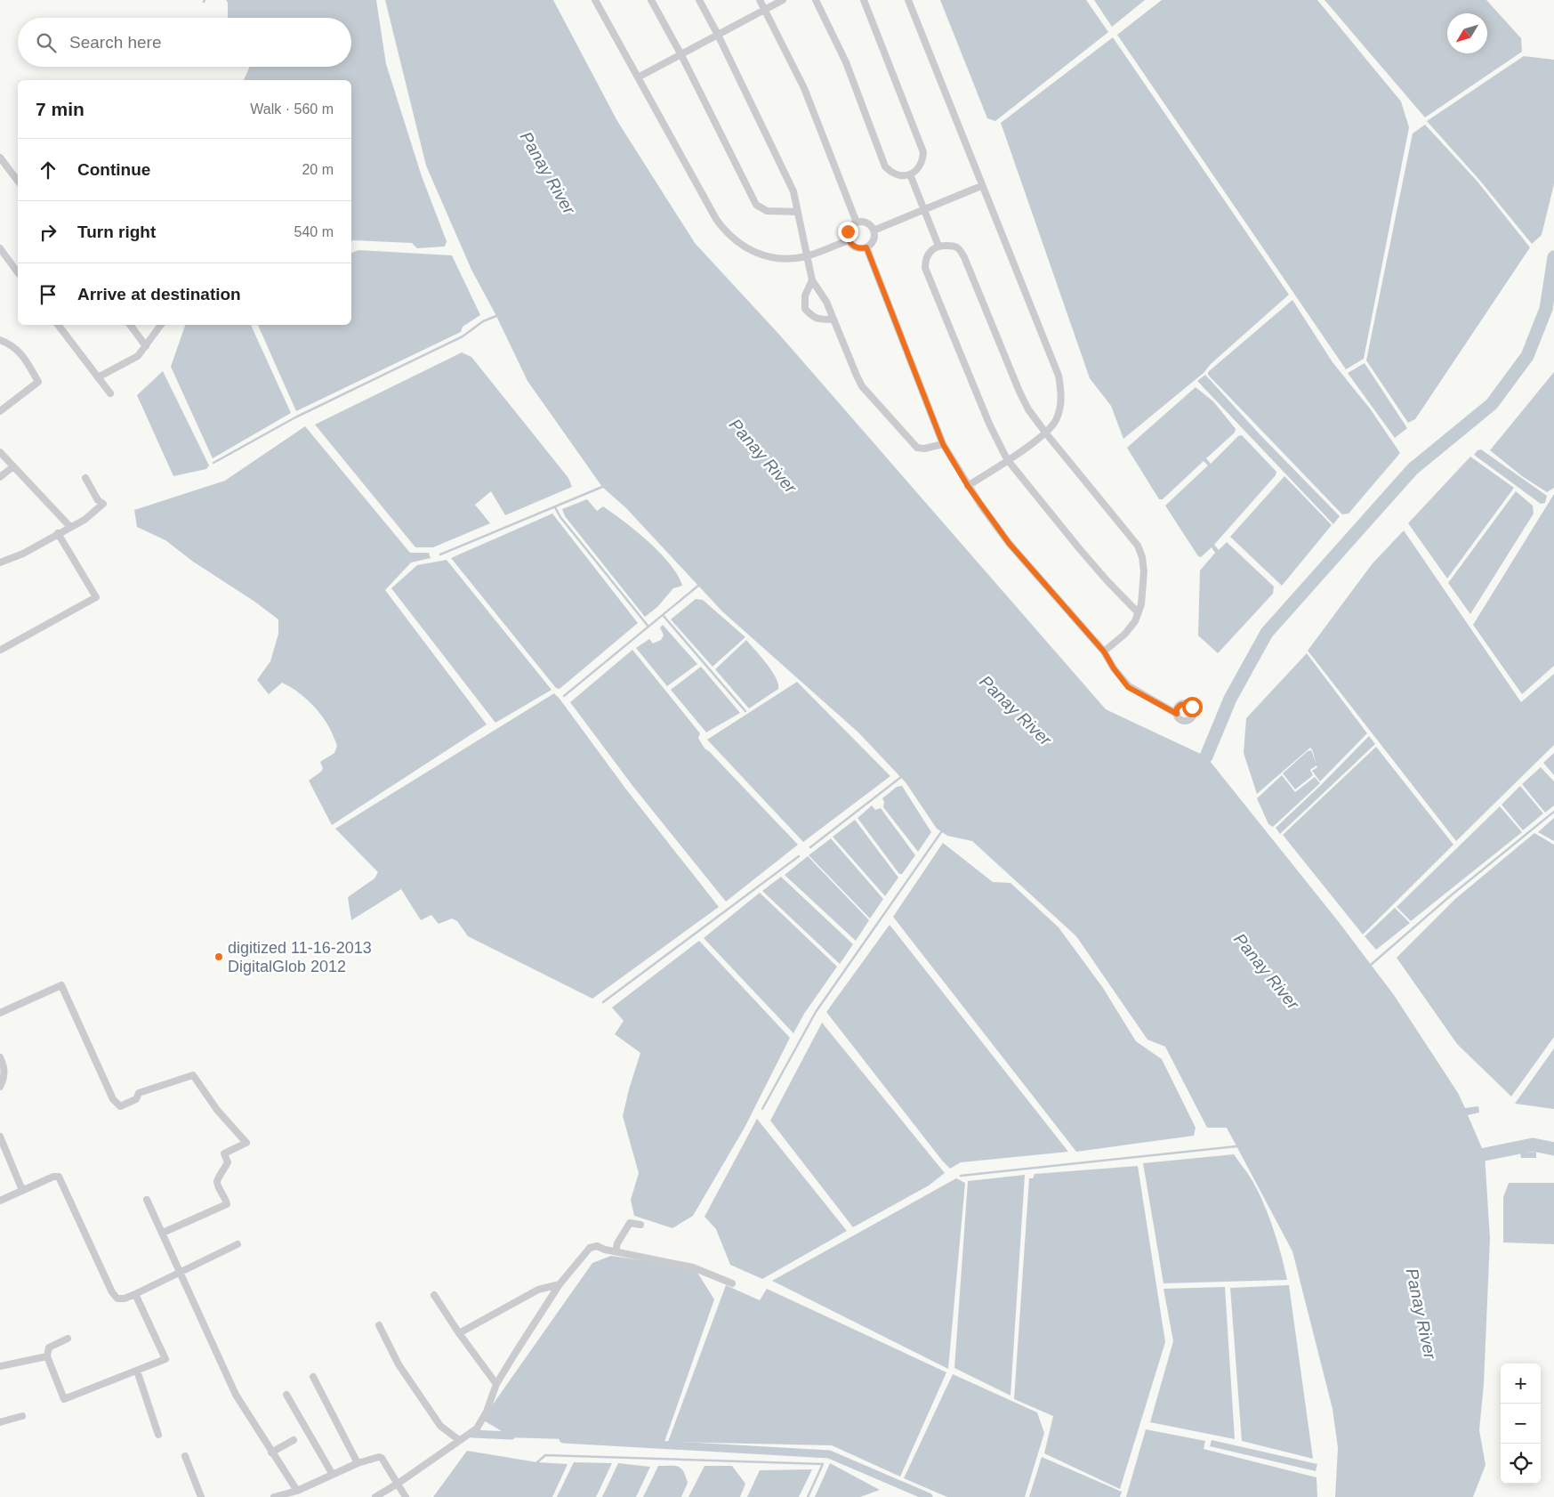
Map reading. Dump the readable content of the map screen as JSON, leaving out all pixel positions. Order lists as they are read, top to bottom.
{
  "water": ["Panay River"],
  "places": ["digitized 11-16-2013 DigitalGlob 2012"],
  "north": "bottom left",
  "page": {
    "search": "Search here",
    "heading": ["7 min", "Walk · 560 m"],
    "list": [
      ["Continue", "20 m"],
      ["Turn right", "540 m"],
      "Arrive at destination"
    ],
    "map_buttons": ["+", "−"]
  }
}
